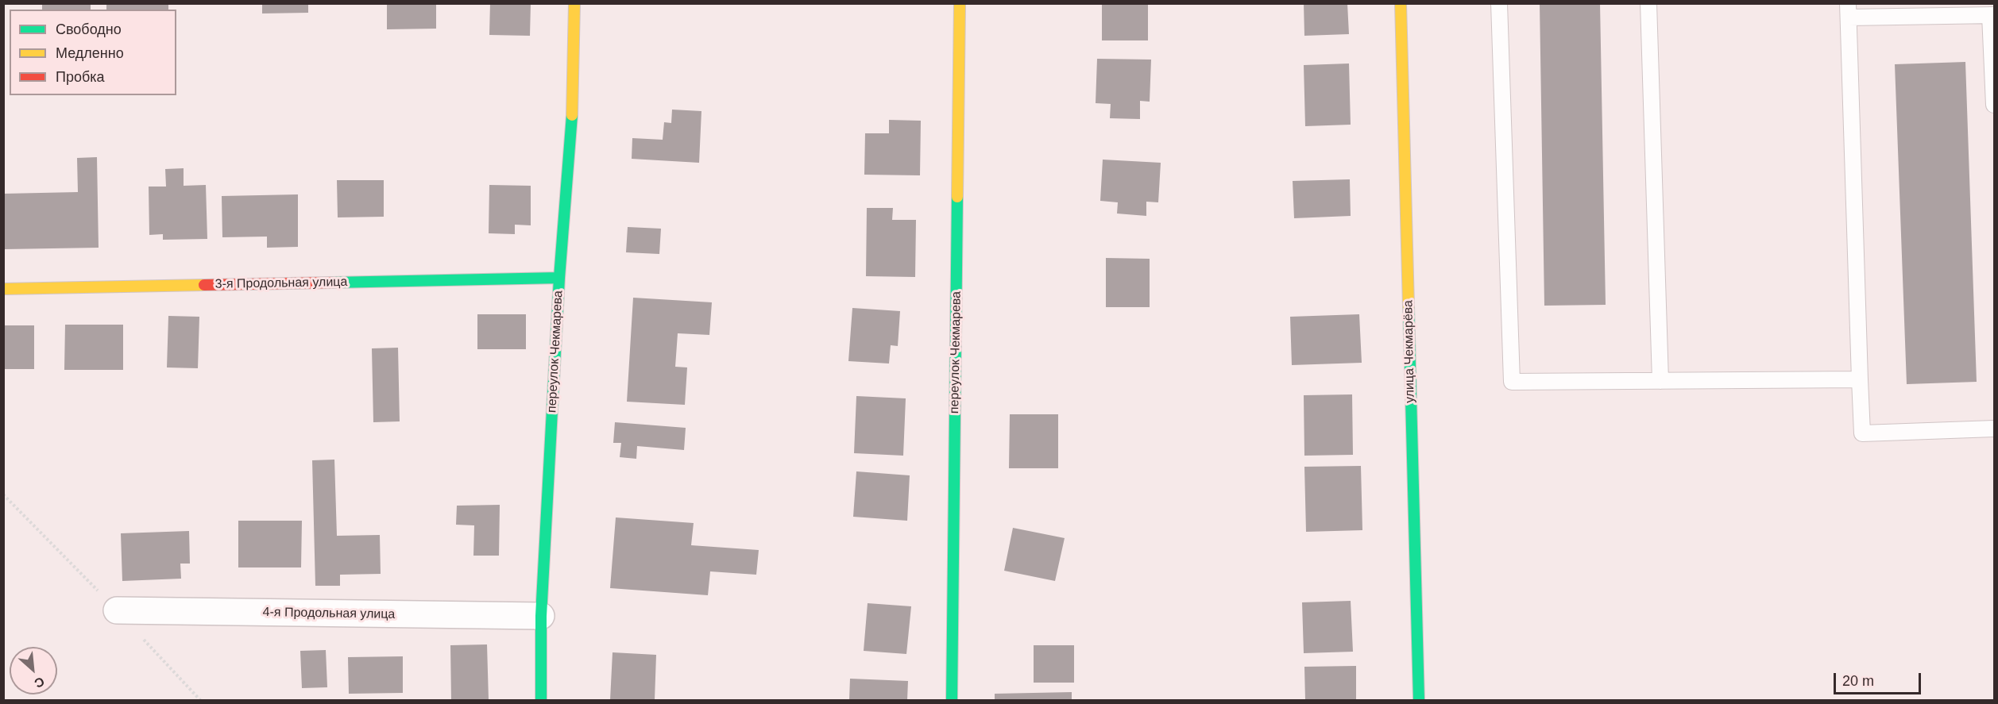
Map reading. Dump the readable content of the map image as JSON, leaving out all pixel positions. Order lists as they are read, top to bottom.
{
  "streets": {
    "street": [
      "3-я Продольная улица",
      "переулок Чекмарева",
      "улица Чекмарёва",
      "4-я Продольная улица"
    ]
  },
  "crossings": [
    ["3-я Продольная улица", "переулок Чекмарева"],
    ["переулок Чекмарева", "4-я Продольная улица"]
  ],
  "legend": ["Свободно", "Медленно", "Пробка"],
  "scale_bar": "20 m",
  "north": "bottom right"
}
